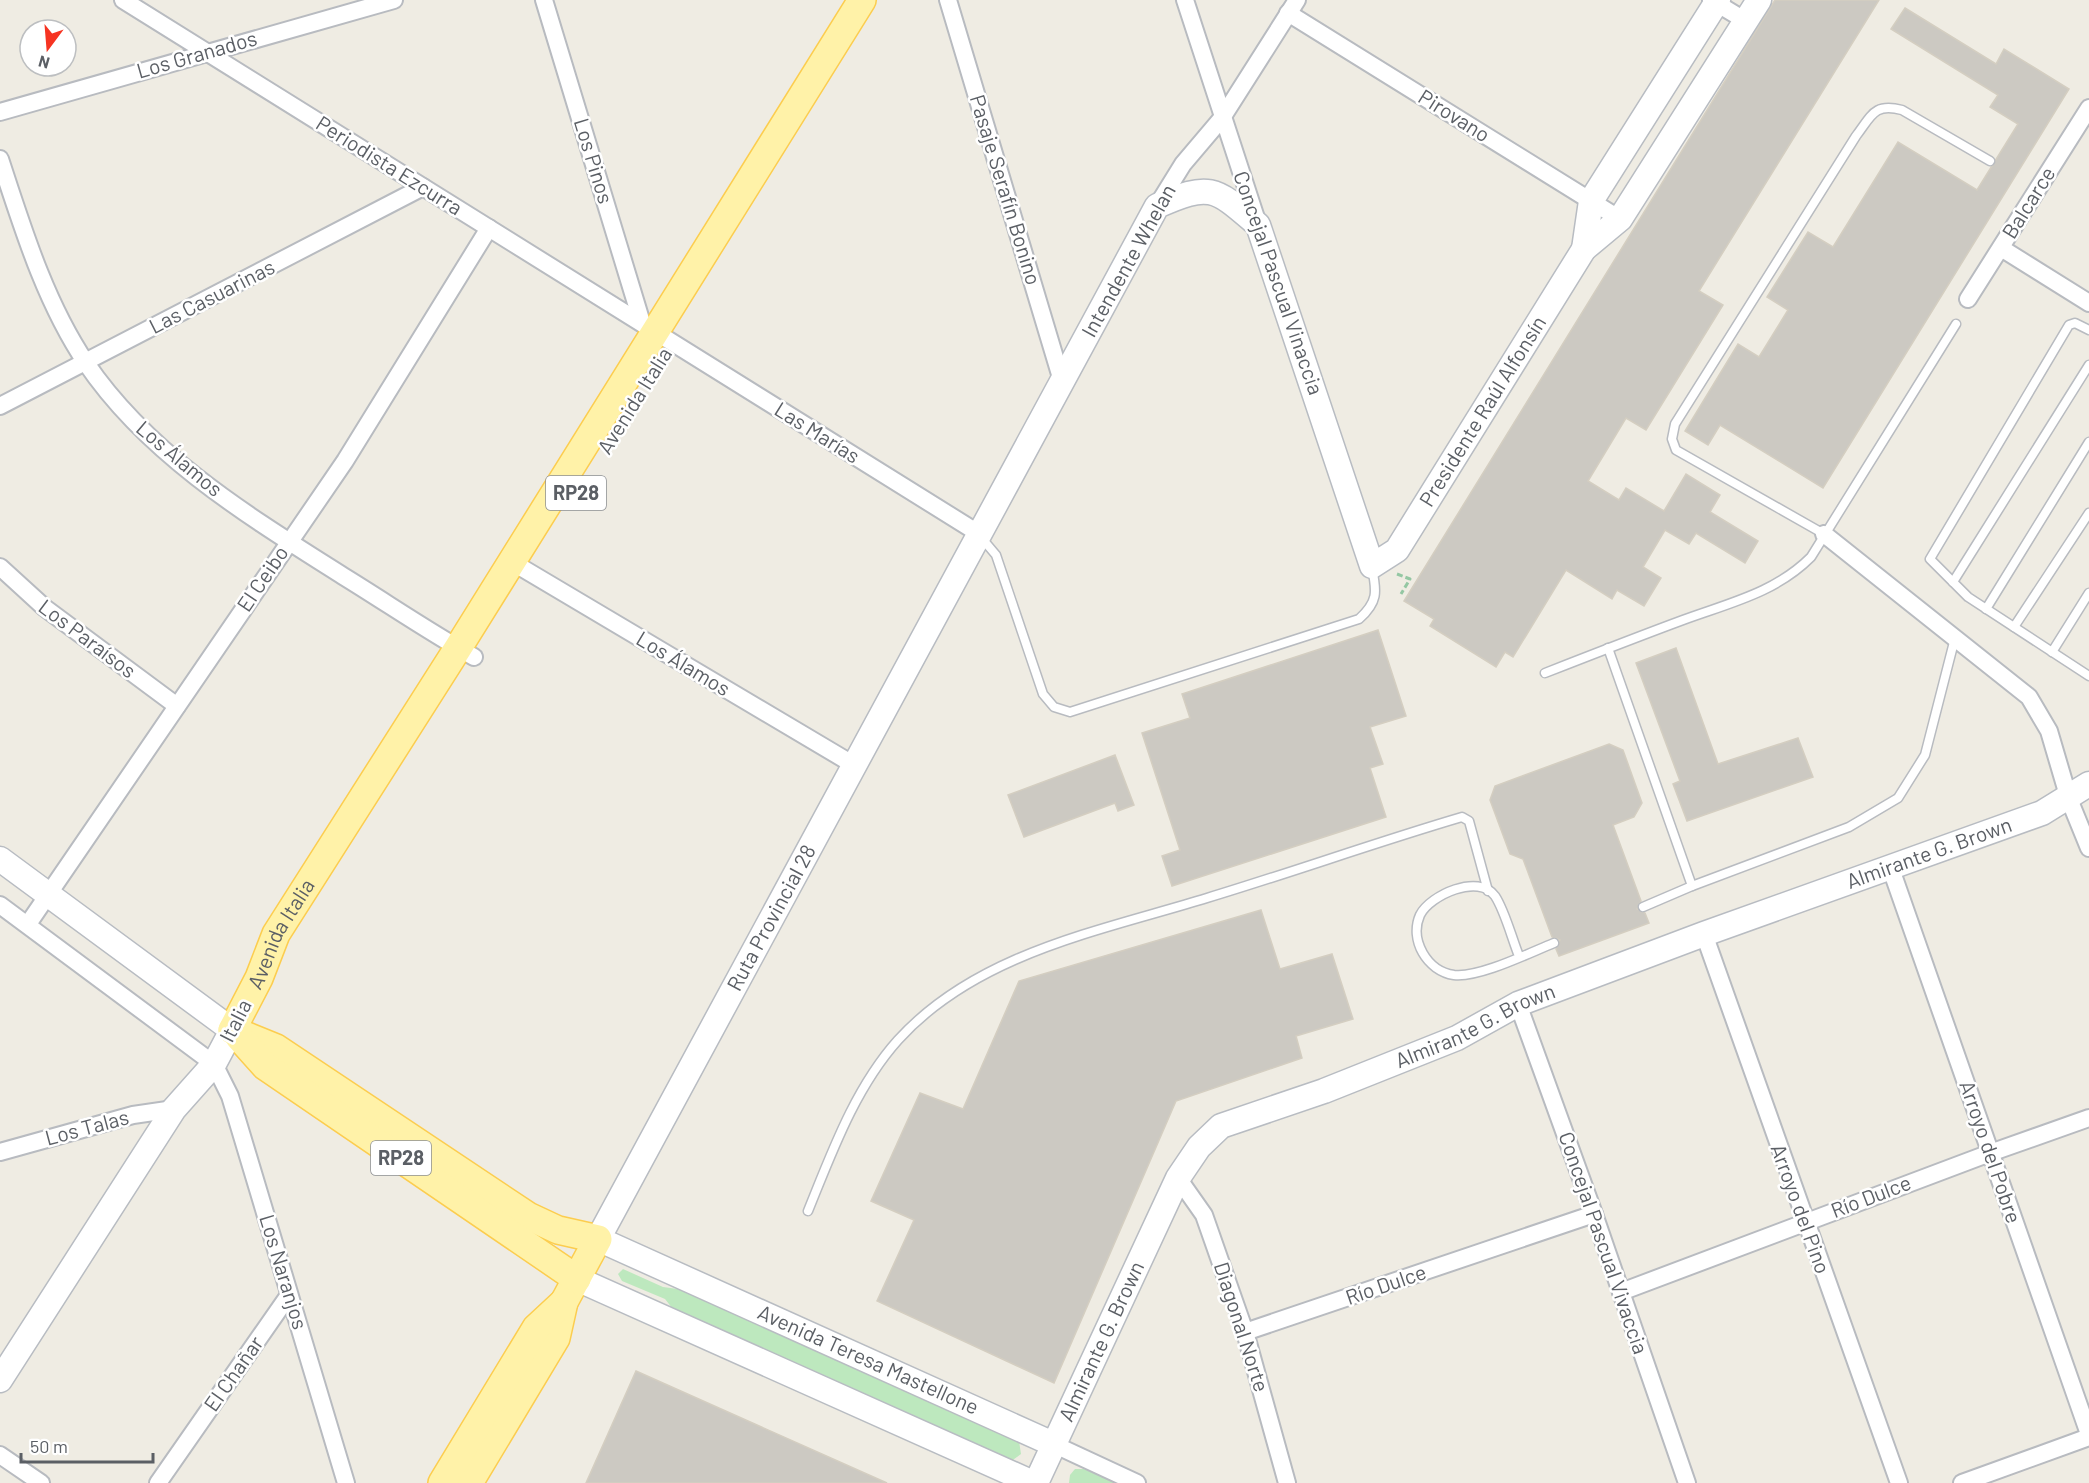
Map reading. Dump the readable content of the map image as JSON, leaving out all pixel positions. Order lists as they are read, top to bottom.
{
  "streets": {
    "main road": [
      "Intendente Whelan",
      "Concejal Pascual Vinaccia",
      "Avenida Italia",
      "Presidente Raúl Alfonsín",
      "RP28",
      "Almirante G. Brown",
      "Ruta Provincial 28",
      "Italia",
      "Avenida Teresa Mastellone"
    ],
    "street": [
      "Los Granados",
      "Pirovano",
      "Los Pinos",
      "Periodista Ezcurra",
      "Pasaje Serafín Bonino",
      "Balcarce",
      "Las Casuarinas",
      "Las Marías",
      "Los Álamos",
      "El Ceibo",
      "Los Paraísos",
      "Los Talas",
      "Arroyo del Pobre",
      "Río Dulce",
      "Arroyo del Pino",
      "Concejal Pascual Vivaccia",
      "Los Naranjos",
      "Diagonal Norte",
      "El Chañar"
    ]
  },
  "crossings": [
    ["Los Granados", "Periodista Ezcurra"],
    ["Pirovano", "Intendente Whelan"],
    ["Pirovano", "Presidente Raúl Alfonsín"],
    ["Los Pinos", "Periodista Ezcurra"],
    ["Los Pinos", "Avenida Italia"],
    ["Los Pinos", "Las Marías"],
    ["Periodista Ezcurra", "Las Casuarinas"],
    ["Periodista Ezcurra", "Avenida Italia"],
    ["Periodista Ezcurra", "Las Marías"],
    ["Periodista Ezcurra", "El Ceibo"],
    ["Pasaje Serafín Bonino", "Intendente Whelan"],
    ["Intendente Whelan", "Concejal Pascual Vinaccia"],
    ["Intendente Whelan", "Las Marías"],
    ["Intendente Whelan", "Ruta Provincial 28"],
    ["Concejal Pascual Vinaccia", "Presidente Raúl Alfonsín"],
    ["Las Casuarinas", "Los Álamos"],
    ["Avenida Italia", "Las Marías"],
    ["Avenida Italia", "Los Álamos"],
    ["Avenida Italia", "Italia"],
    ["Las Marías", "Ruta Provincial 28"],
    ["Los Álamos", "El Ceibo"],
    ["Los Álamos", "Ruta Provincial 28"],
    ["RP28", "Ruta Provincial 28"],
    ["RP28", "Italia"],
    ["RP28", "Avenida Teresa Mastellone"],
    ["El Ceibo", "Los Paraísos"],
    ["Almirante G. Brown", "Arroyo del Pobre"],
    ["Almirante G. Brown", "Arroyo del Pino"],
    ["Almirante G. Brown", "Concejal Pascual Vivaccia"],
    ["Almirante G. Brown", "Diagonal Norte"],
    ["Almirante G. Brown", "Avenida Teresa Mastellone"],
    ["Ruta Provincial 28", "Avenida Teresa Mastellone"],
    ["Italia", "Los Naranjos"],
    ["Arroyo del Pobre", "Río Dulce"],
    ["Río Dulce", "Arroyo del Pino"],
    ["Río Dulce", "Concejal Pascual Vivaccia"],
    ["Río Dulce", "Diagonal Norte"],
    ["Los Naranjos", "El Chañar"]
  ],
  "scale_bar": "50 m",
  "north": "bottom"
}
